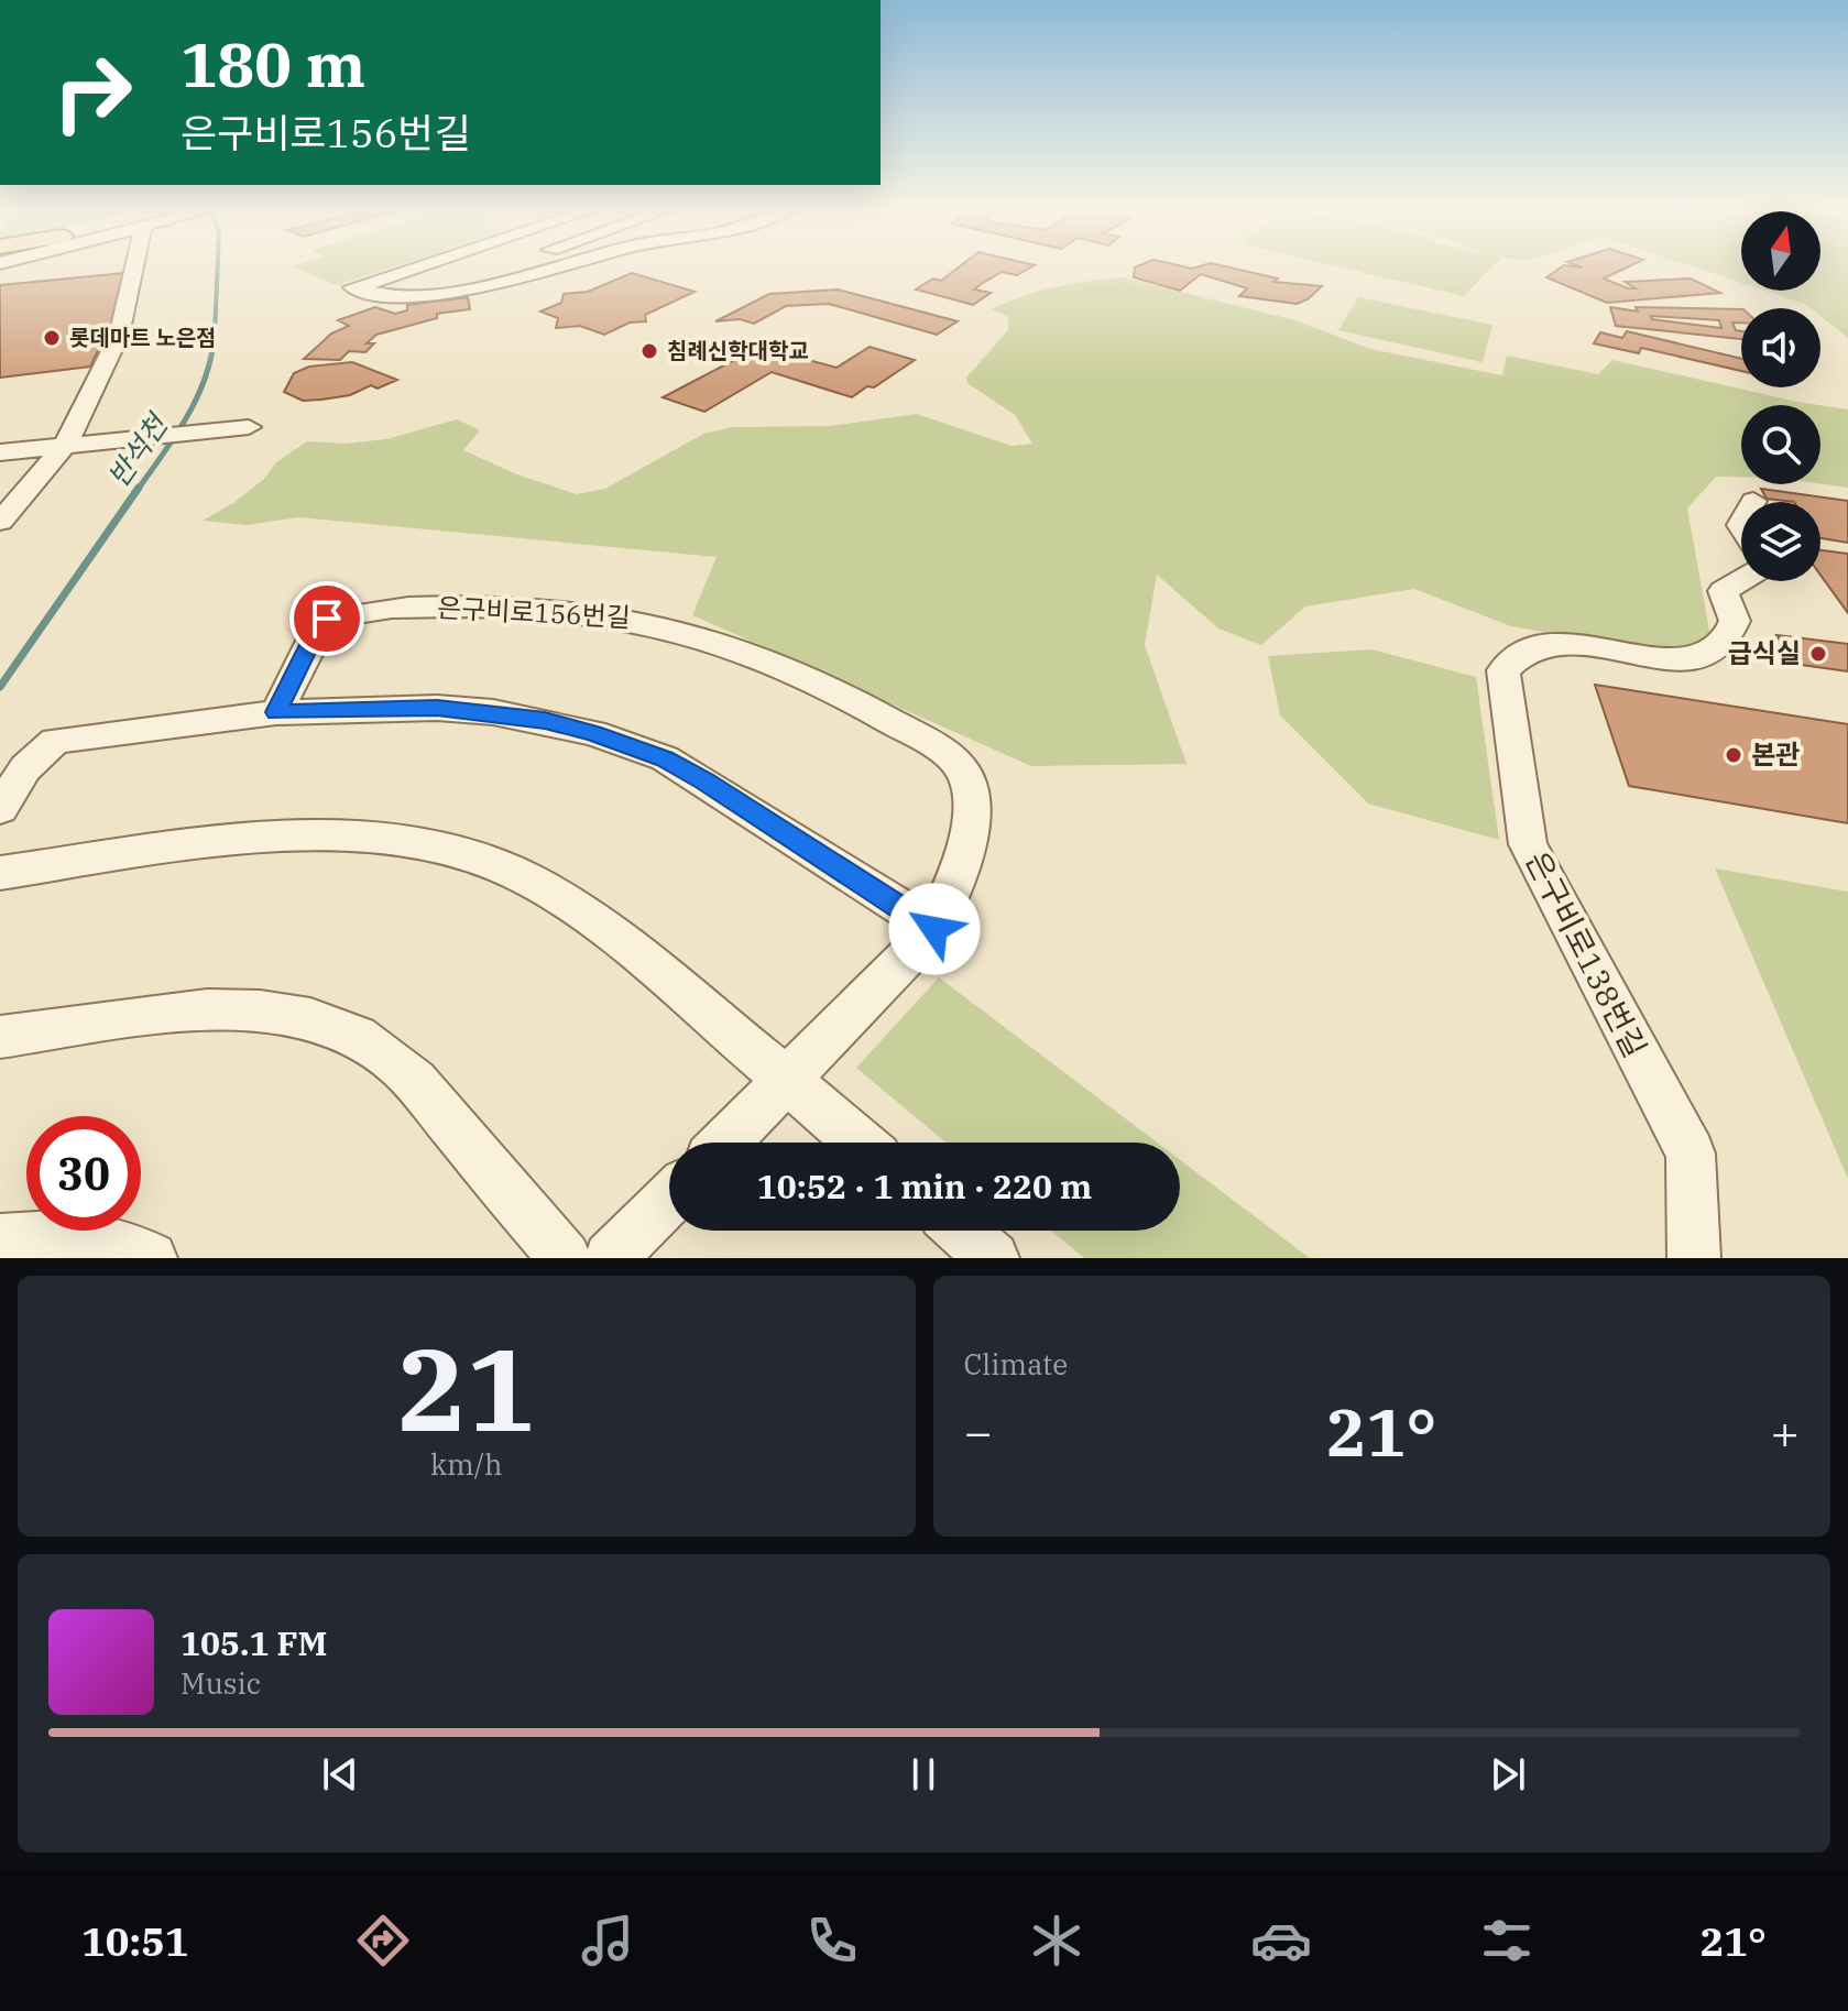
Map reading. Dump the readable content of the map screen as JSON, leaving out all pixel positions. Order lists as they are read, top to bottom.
{
  "streets": {
    "street": ["은구비로156번길", "은구비로138번길"]
  },
  "water": ["반석천"],
  "places": [
    "롯데마트 노은점",
    "침례신학대학교",
    "급식실",
    "본관"
  ],
  "north": "top",
  "page": {
    "turn": ["180 m", "은구비로156번길"],
    "limit": "30",
    "trip": "10:52 · 1 min · 220 m",
    "tile": [
      ["21", "km/h"],
      "Climate"
    ],
    "heat": ["−", "21°", "+"],
    "song": ["105.1 FM", "Music"],
    "tabs": ["10:51", "21°"]
  }
}
